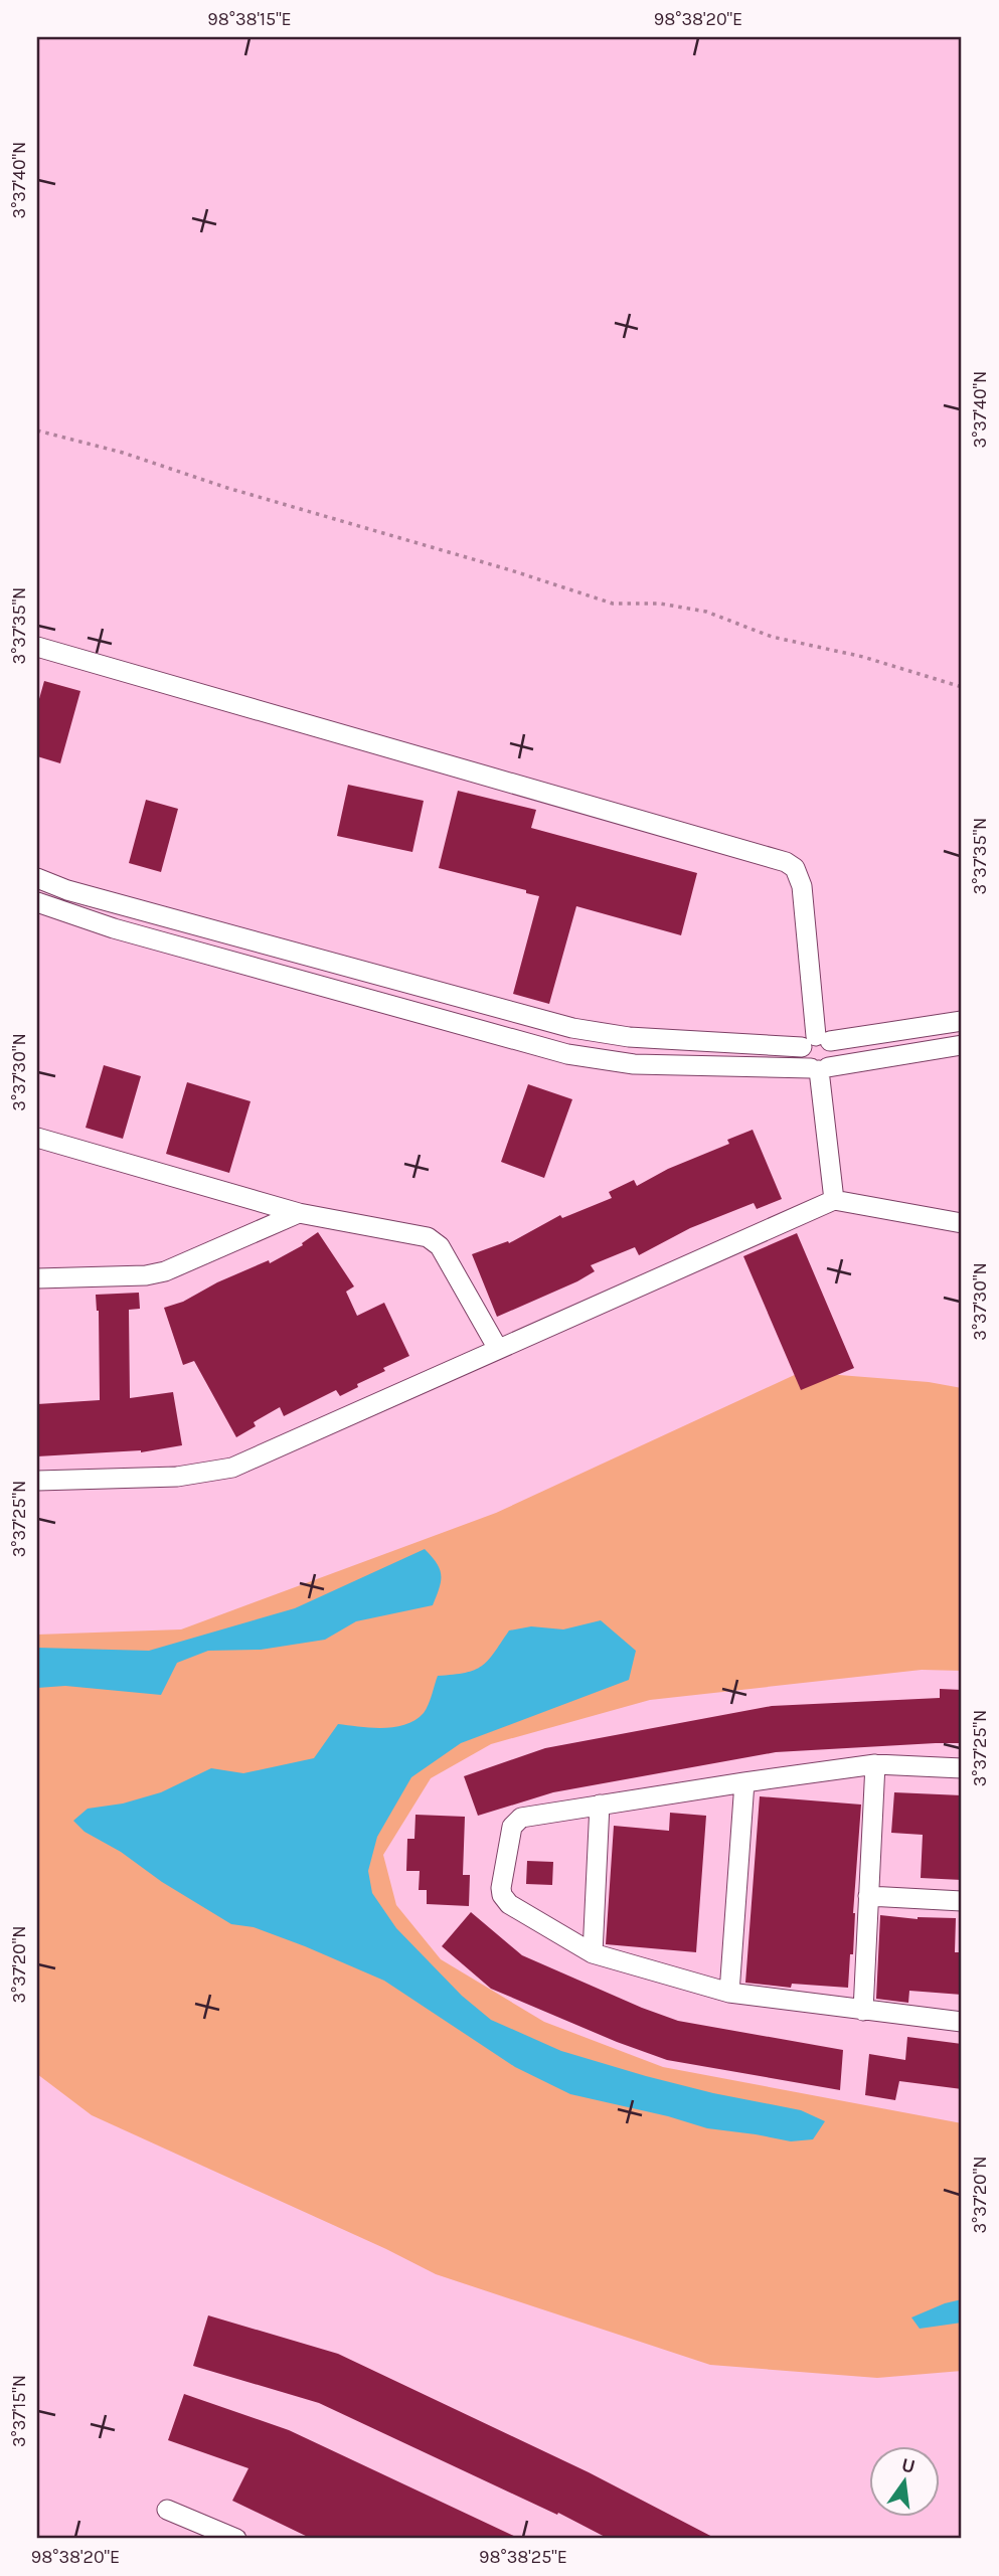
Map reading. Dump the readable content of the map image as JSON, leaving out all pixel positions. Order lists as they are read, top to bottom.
{
  "north": "top",
  "coordinates": [
    "98°38'15\"E",
    "98°38'20\"E",
    "3°37'40\"N",
    "3°37'35\"N",
    "3°37'30\"N",
    "3°37'25\"N",
    "3°37'20\"N",
    "3°37'15\"N",
    "98°38'25\"E"
  ]
}
